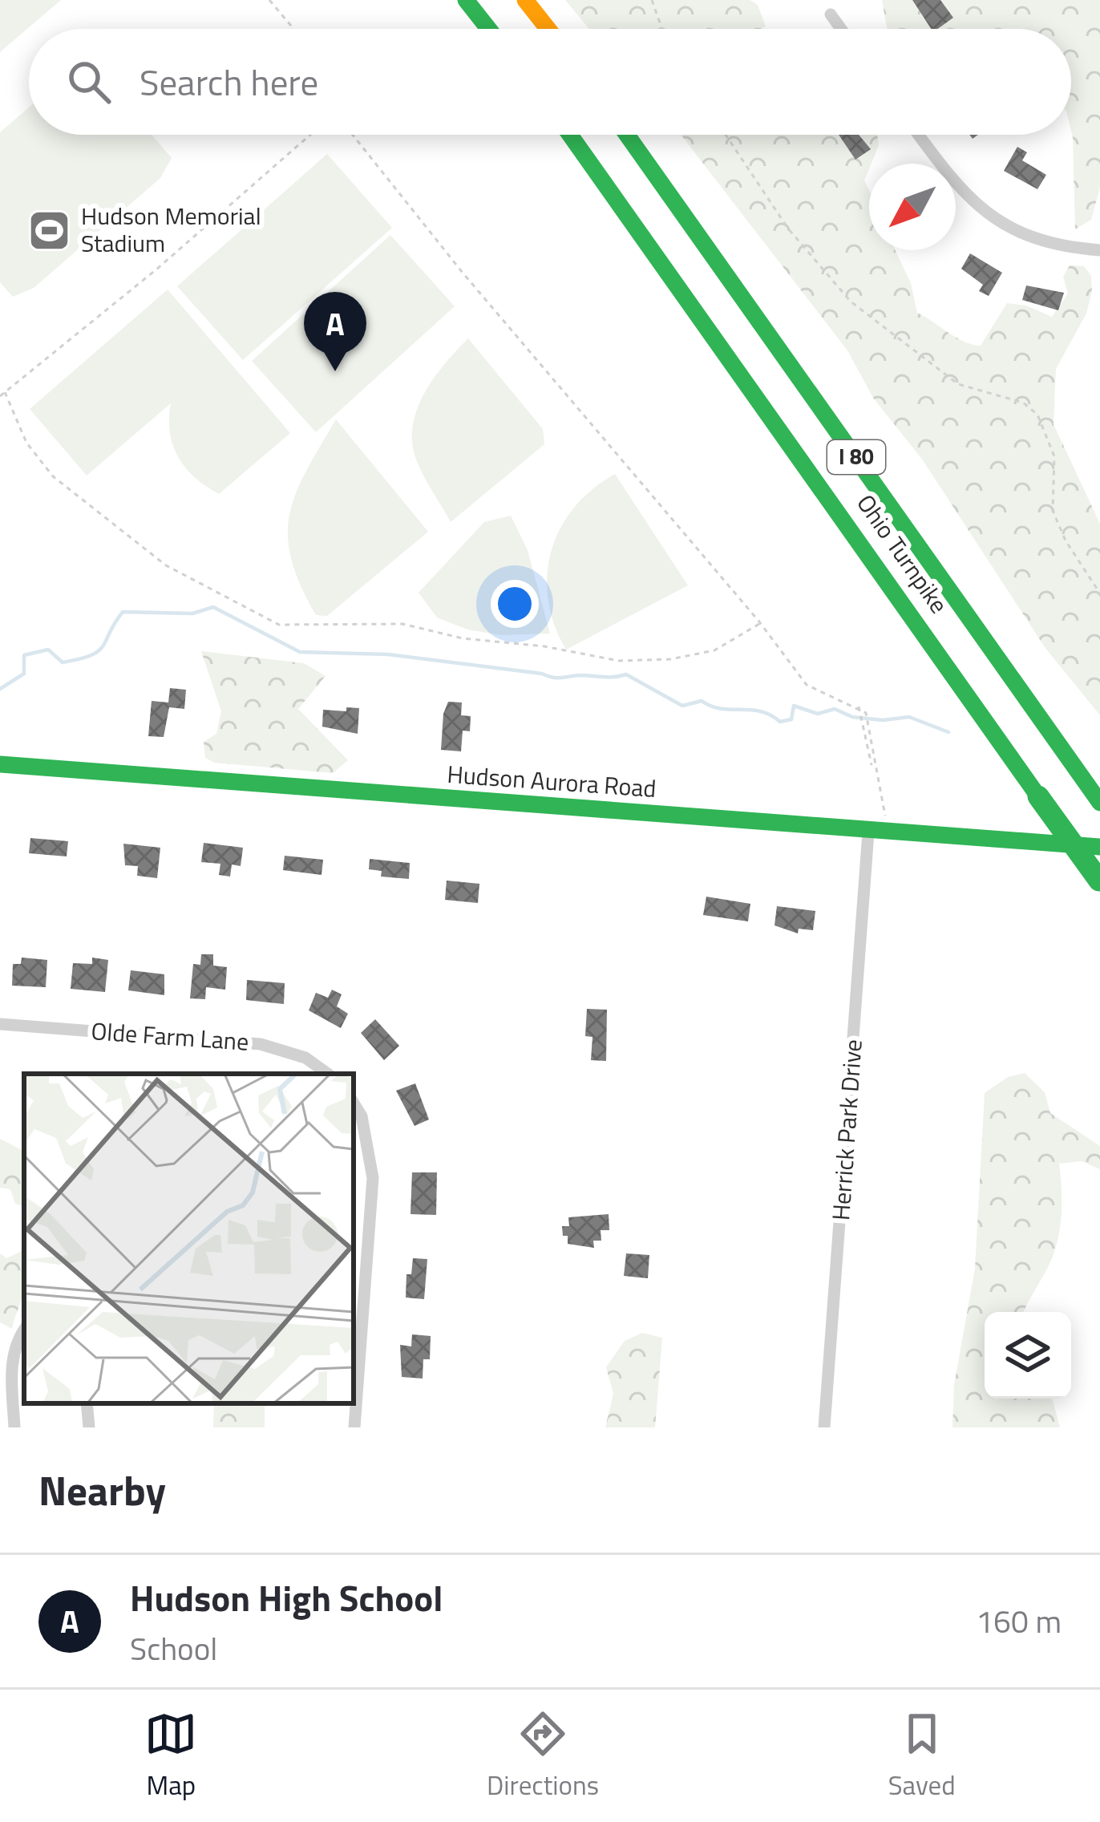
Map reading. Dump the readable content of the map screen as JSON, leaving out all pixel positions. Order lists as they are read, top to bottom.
{
  "streets": {
    "main road": ["I 80", "Ohio Turnpike", "Hudson Aurora Road"],
    "street": ["Olde Farm Lane", "Herrick Park Drive"]
  },
  "crossings": [
    ["Hudson Aurora Road", "Herrick Park Drive"]
  ],
  "places": {
    "sports": ["Hudson Memorial Stadium"]
  },
  "north": "bottom left",
  "page": {
    "search": "Search here",
    "pins": "A",
    "heading": "Nearby",
    "list": [
      {
        "mark": "A",
        "name": "Hudson High School",
        "note": "School",
        "value": "160 m"
      }
    ],
    "nav": ["Map", "Directions", "Saved"]
  }
}
